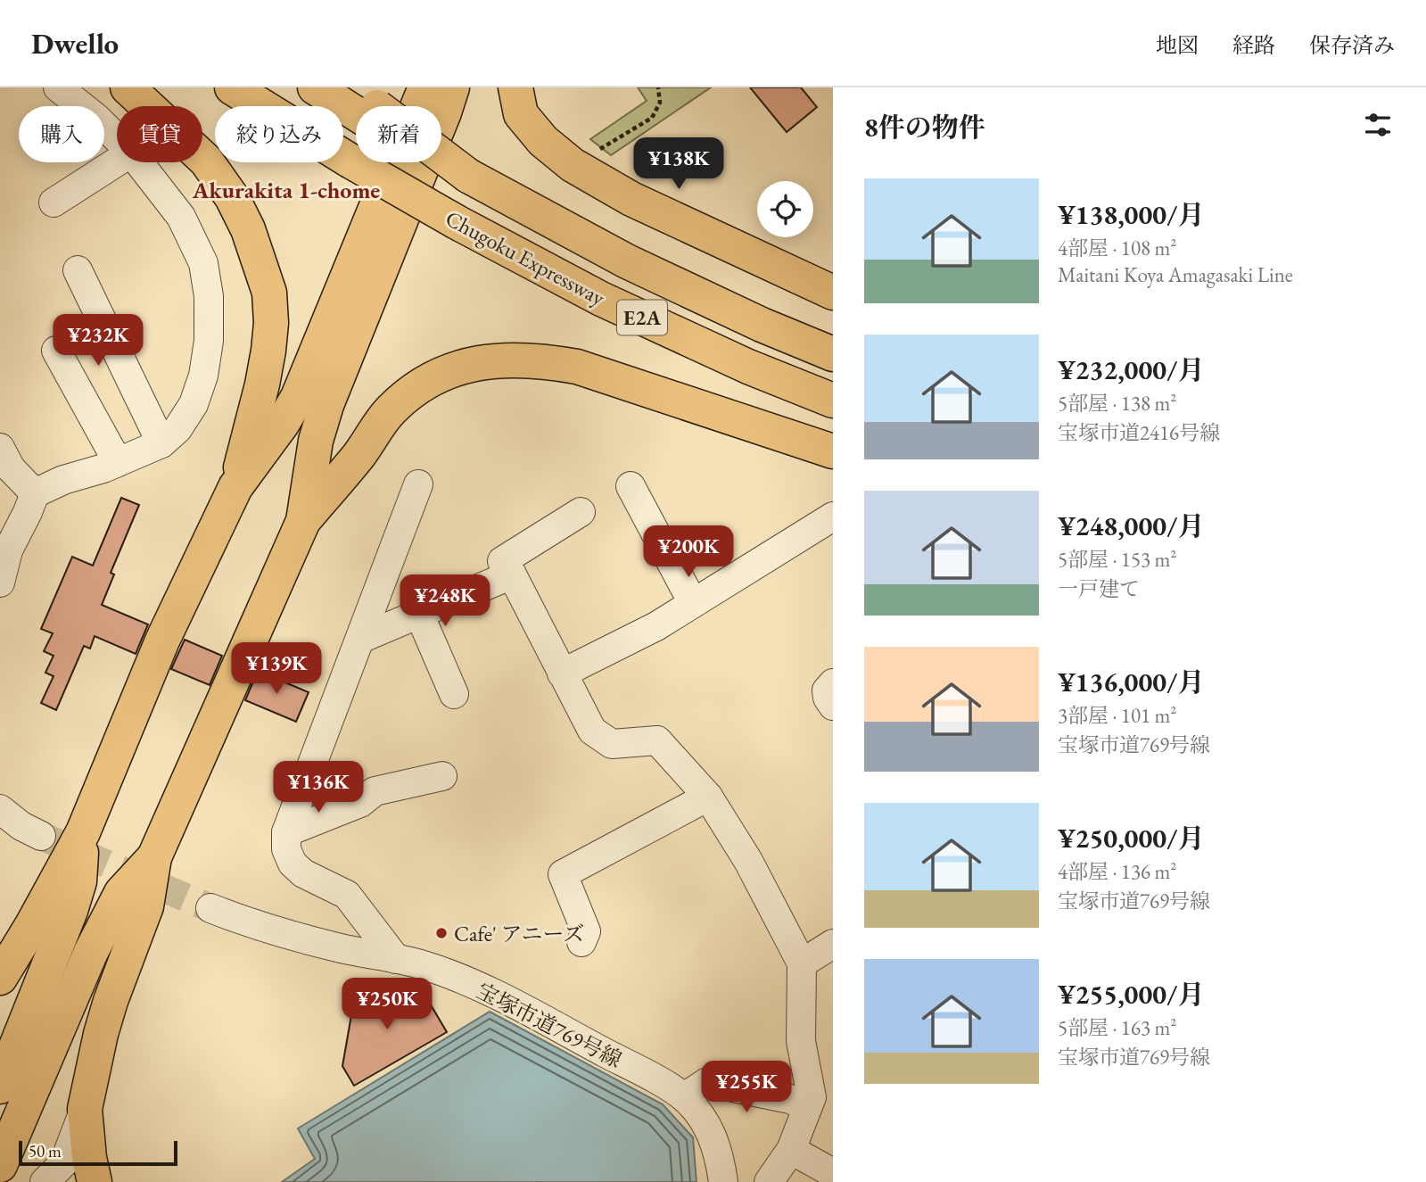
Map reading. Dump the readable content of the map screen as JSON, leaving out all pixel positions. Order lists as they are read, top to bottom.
{
  "streets": {
    "main road": ["Chugoku Expressway", "E2A"],
    "street": ["宝塚市道769号線"]
  },
  "districts": ["Akurakita 1-chome"],
  "places": ["Cafe' アニーズ"],
  "scale_bar": "50 m",
  "page": {
    "header": "Dwello",
    "nav": ["地図", "経路", "保存済み"],
    "heading": "8件の物件",
    "chip": [
      "購入",
      "賃貸",
      "絞り込み",
      "新着"
    ],
    "price": [
      "¥138K",
      "¥232K",
      "¥200K",
      "¥248K",
      "¥139K",
      "¥136K",
      "¥250K",
      "¥255K"
    ],
    "list": [
      {
        "name": "¥138,000/月",
        "note": "4部屋 · 108 m² · Maitani Koya Amagasaki Line"
      },
      {
        "name": "¥232,000/月",
        "note": "5部屋 · 138 m² · 宝塚市道2416号線"
      },
      {
        "name": "¥248,000/月",
        "note": "5部屋 · 153 m² · 一戸建て"
      },
      {
        "name": "¥136,000/月",
        "note": "3部屋 · 101 m² · 宝塚市道769号線"
      },
      {
        "name": "¥250,000/月",
        "note": "4部屋 · 136 m² · 宝塚市道769号線"
      },
      {
        "name": "¥255,000/月",
        "note": "5部屋 · 163 m² · 宝塚市道769号線"
      }
    ],
    "scale": "50 m"
  }
}
